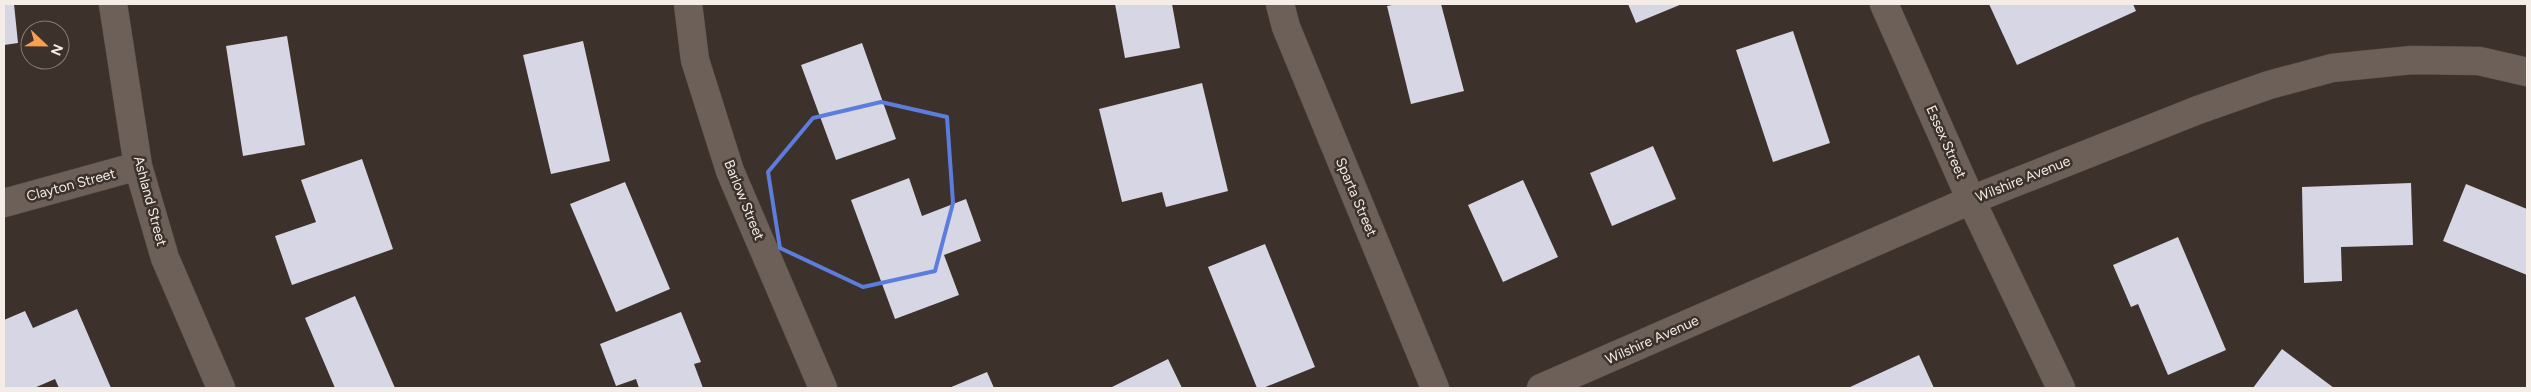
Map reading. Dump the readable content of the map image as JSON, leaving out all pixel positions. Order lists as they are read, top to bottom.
{
  "streets": {
    "street": [
      "Essex Street",
      "Wilshire Avenue",
      "Clayton Street",
      "Sparta Street",
      "Barlow Street",
      "Ashland Street"
    ]
  },
  "crossings": [
    ["Essex Street", "Wilshire Avenue"],
    ["Clayton Street", "Ashland Street"]
  ],
  "north": "right"
}
